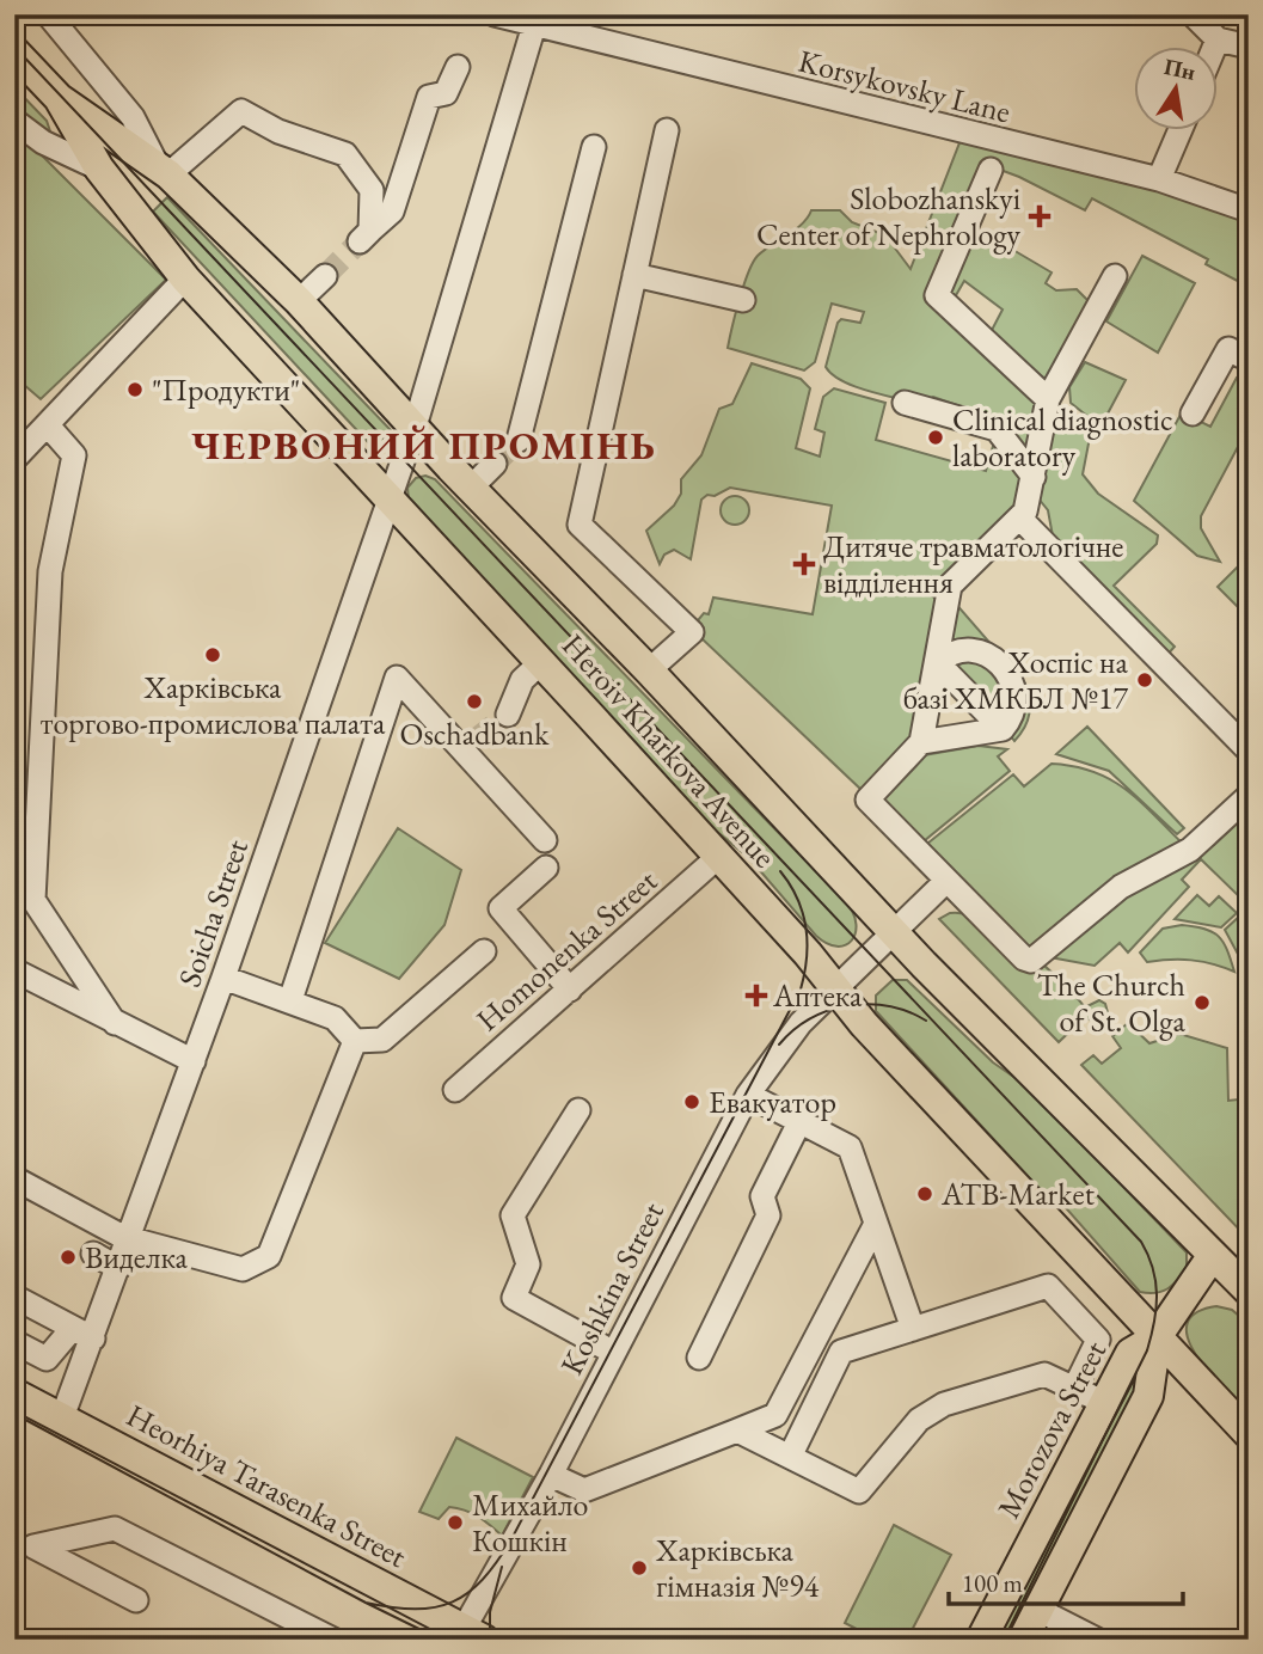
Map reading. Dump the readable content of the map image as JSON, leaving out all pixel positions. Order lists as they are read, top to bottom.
{
  "streets": {
    "main road": ["Heroiv Kharkova Avenue", "Morozova Street", "Heorhiya Tarasenka Street"],
    "street": [
      "Korsykovsky Lane",
      "Soicha Street",
      "Homonenka Street",
      "Koshkina Street"
    ]
  },
  "crossings": [
    ["Korsykovsky Lane", "Soicha Street"],
    ["Heroiv Kharkova Avenue", "Soicha Street"],
    ["Heroiv Kharkova Avenue", "Homonenka Street"],
    ["Heroiv Kharkova Avenue", "Koshkina Street"],
    ["Heroiv Kharkova Avenue", "Morozova Street"],
    ["Soicha Street", "Heorhiya Tarasenka Street"],
    ["Koshkina Street", "Heorhiya Tarasenka Street"]
  ],
  "districts": ["ЧЕРВОНИЙ ПРОМІНЬ"],
  "places": {
    "health": ["Slobozhanskyi Center of Nephrology", "Дитяче травматологічне відділення", "Аптека"],
    "other": [
      "\"Продукти\"",
      "Clinical diagnostic laboratory",
      "Харківська торгово-промислова палата",
      "Хоспіс на базі ХМКБЛ №17",
      "Oschadbank",
      "The Church of St. Olga",
      "Евакуатор",
      "ATB-Market",
      "Виделка",
      "Михайло Кошкін",
      "Харківська гімназія №94"
    ]
  },
  "scale_bar": "100 m",
  "north": "top"
}
